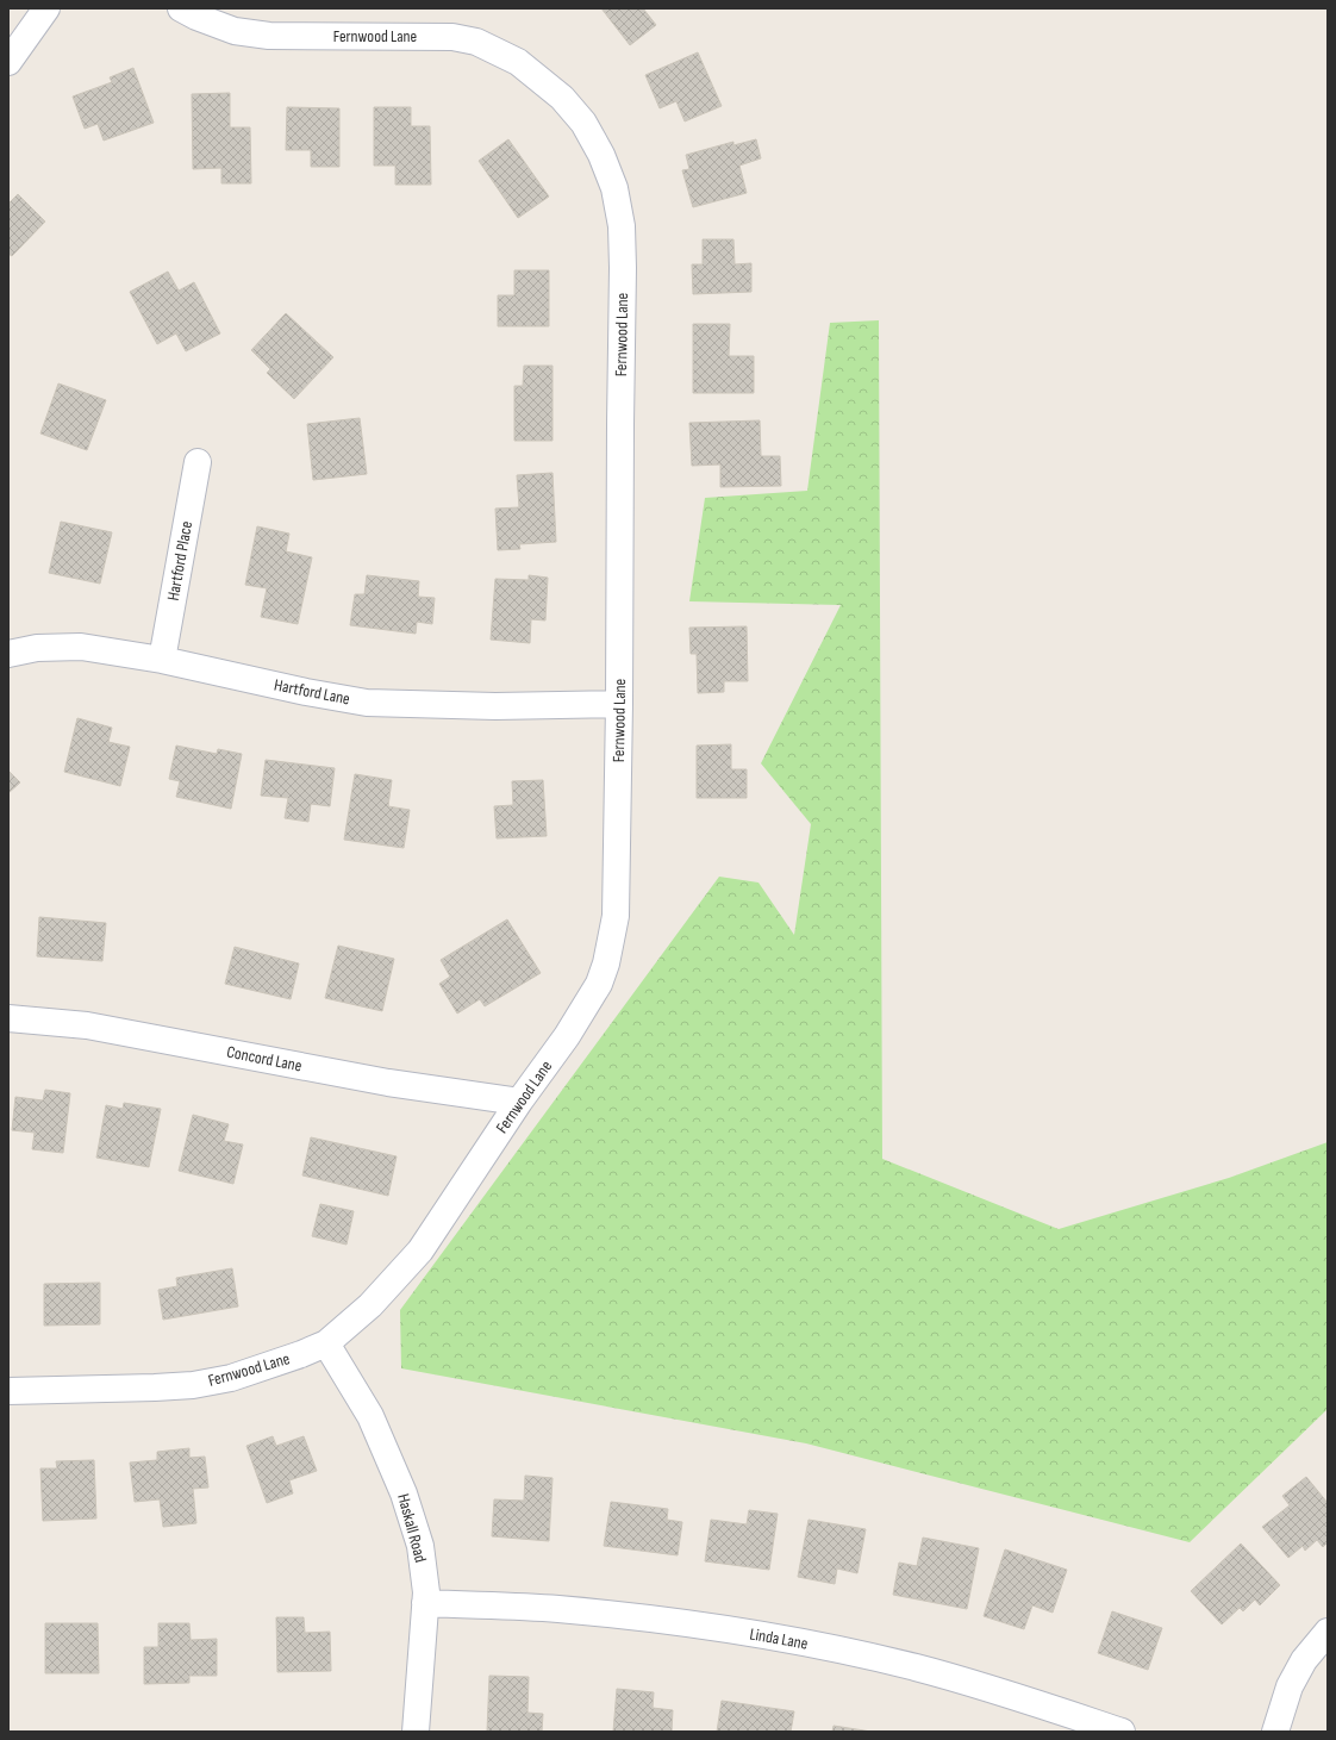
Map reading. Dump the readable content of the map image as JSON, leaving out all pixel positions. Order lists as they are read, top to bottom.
{
  "streets": {
    "street": [
      "Fernwood Lane",
      "Hartford Place",
      "Hartford Lane",
      "Concord Lane",
      "Haskall Road",
      "Linda Lane"
    ]
  },
  "crossings": [
    ["Fernwood Lane", "Hartford Lane"],
    ["Fernwood Lane", "Concord Lane"],
    ["Fernwood Lane", "Haskall Road"],
    ["Hartford Place", "Hartford Lane"],
    ["Haskall Road", "Linda Lane"]
  ]
}
